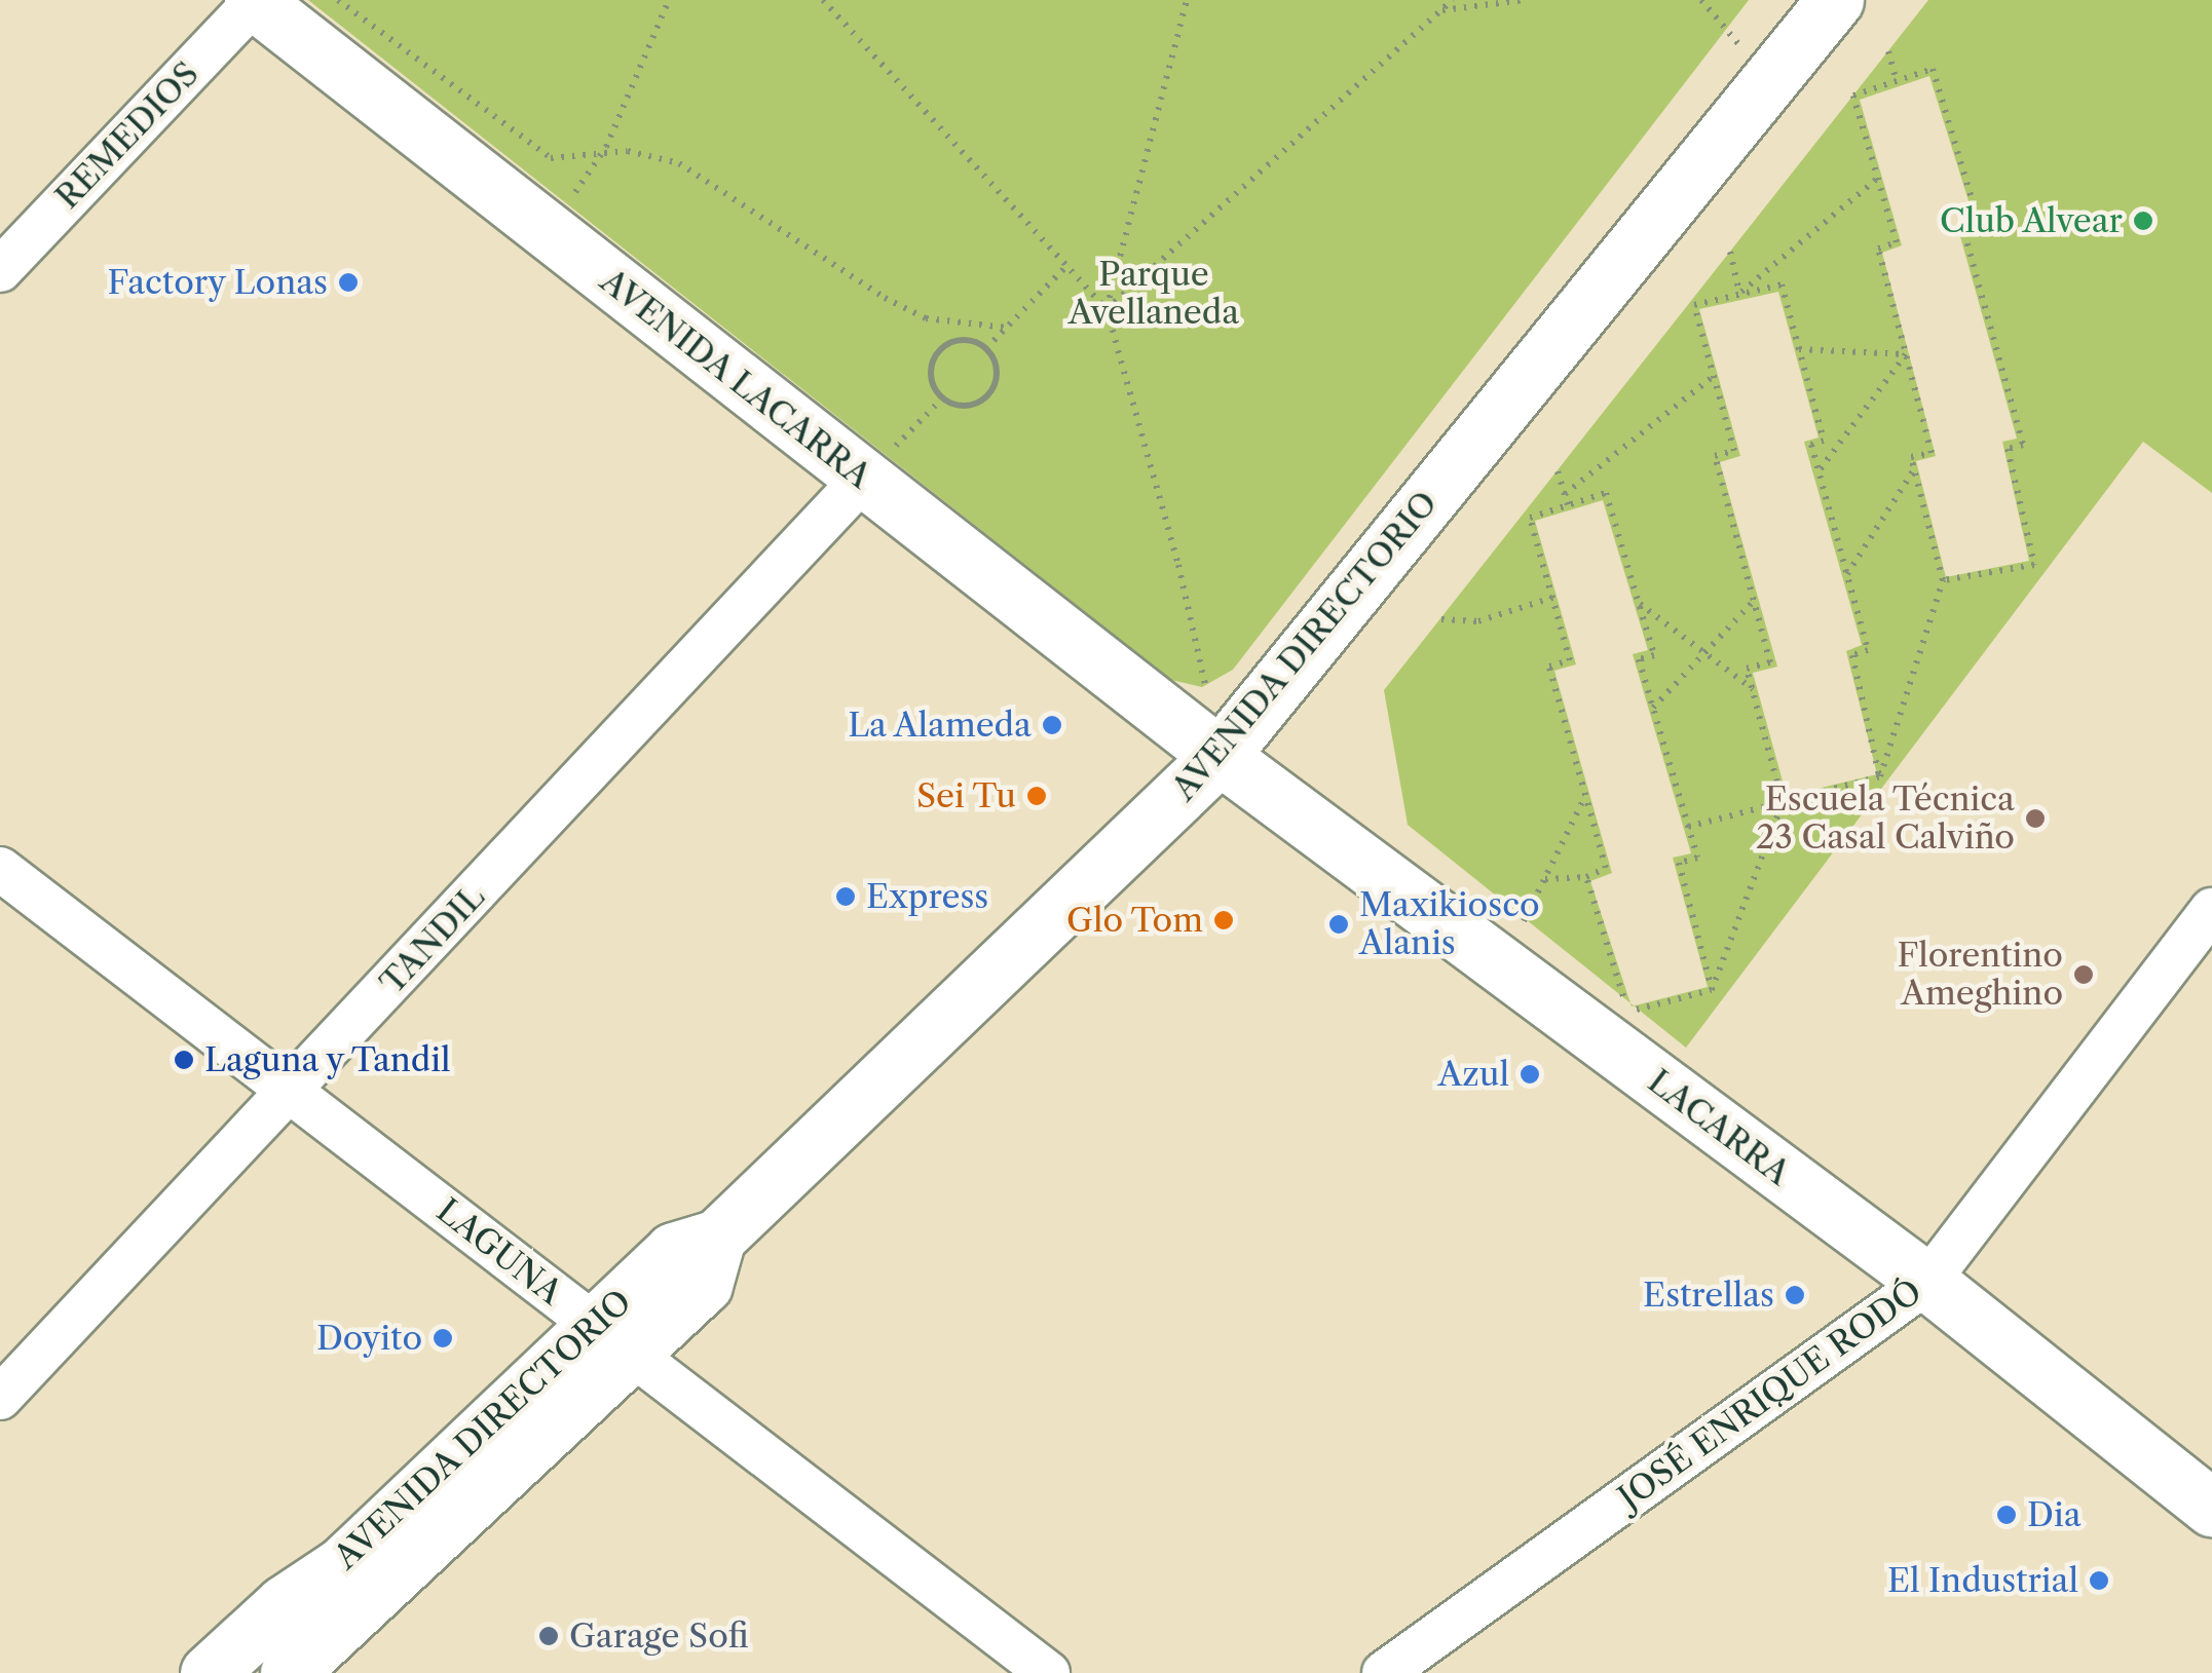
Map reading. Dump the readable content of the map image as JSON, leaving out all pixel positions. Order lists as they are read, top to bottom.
{
  "streets": {
    "main road": ["AVENIDA LACARRA", "AVENIDA DIRECTORIO", "LACARRA"],
    "street": [
      "REMEDIOS",
      "TANDIL",
      "LAGUNA",
      "JOSÉ ENRIQUE RODÓ"
    ]
  },
  "crossings": [
    ["REMEDIOS", "AVENIDA LACARRA"],
    ["AVENIDA LACARRA", "AVENIDA DIRECTORIO"],
    ["AVENIDA LACARRA", "TANDIL"],
    ["AVENIDA LACARRA", "LACARRA"],
    ["AVENIDA DIRECTORIO", "LACARRA"],
    ["AVENIDA DIRECTORIO", "LAGUNA"],
    ["TANDIL", "LAGUNA"],
    ["LACARRA", "JOSÉ ENRIQUE RODÓ"]
  ],
  "parks": ["Parque Avellaneda"],
  "places": [
    "Club Alvear",
    "Factory Lonas",
    "La Alameda",
    "Sei Tu",
    "Escuela Técnica 23 Casal Calviño",
    "Express",
    "Glo Tom",
    "Maxikiosco Alanis",
    "Florentino Ameghino",
    "Laguna y Tandil",
    "Azul",
    "Estrellas",
    "Doyito",
    "Dia",
    "El Industrial",
    "Garage Sofi"
  ]
}
